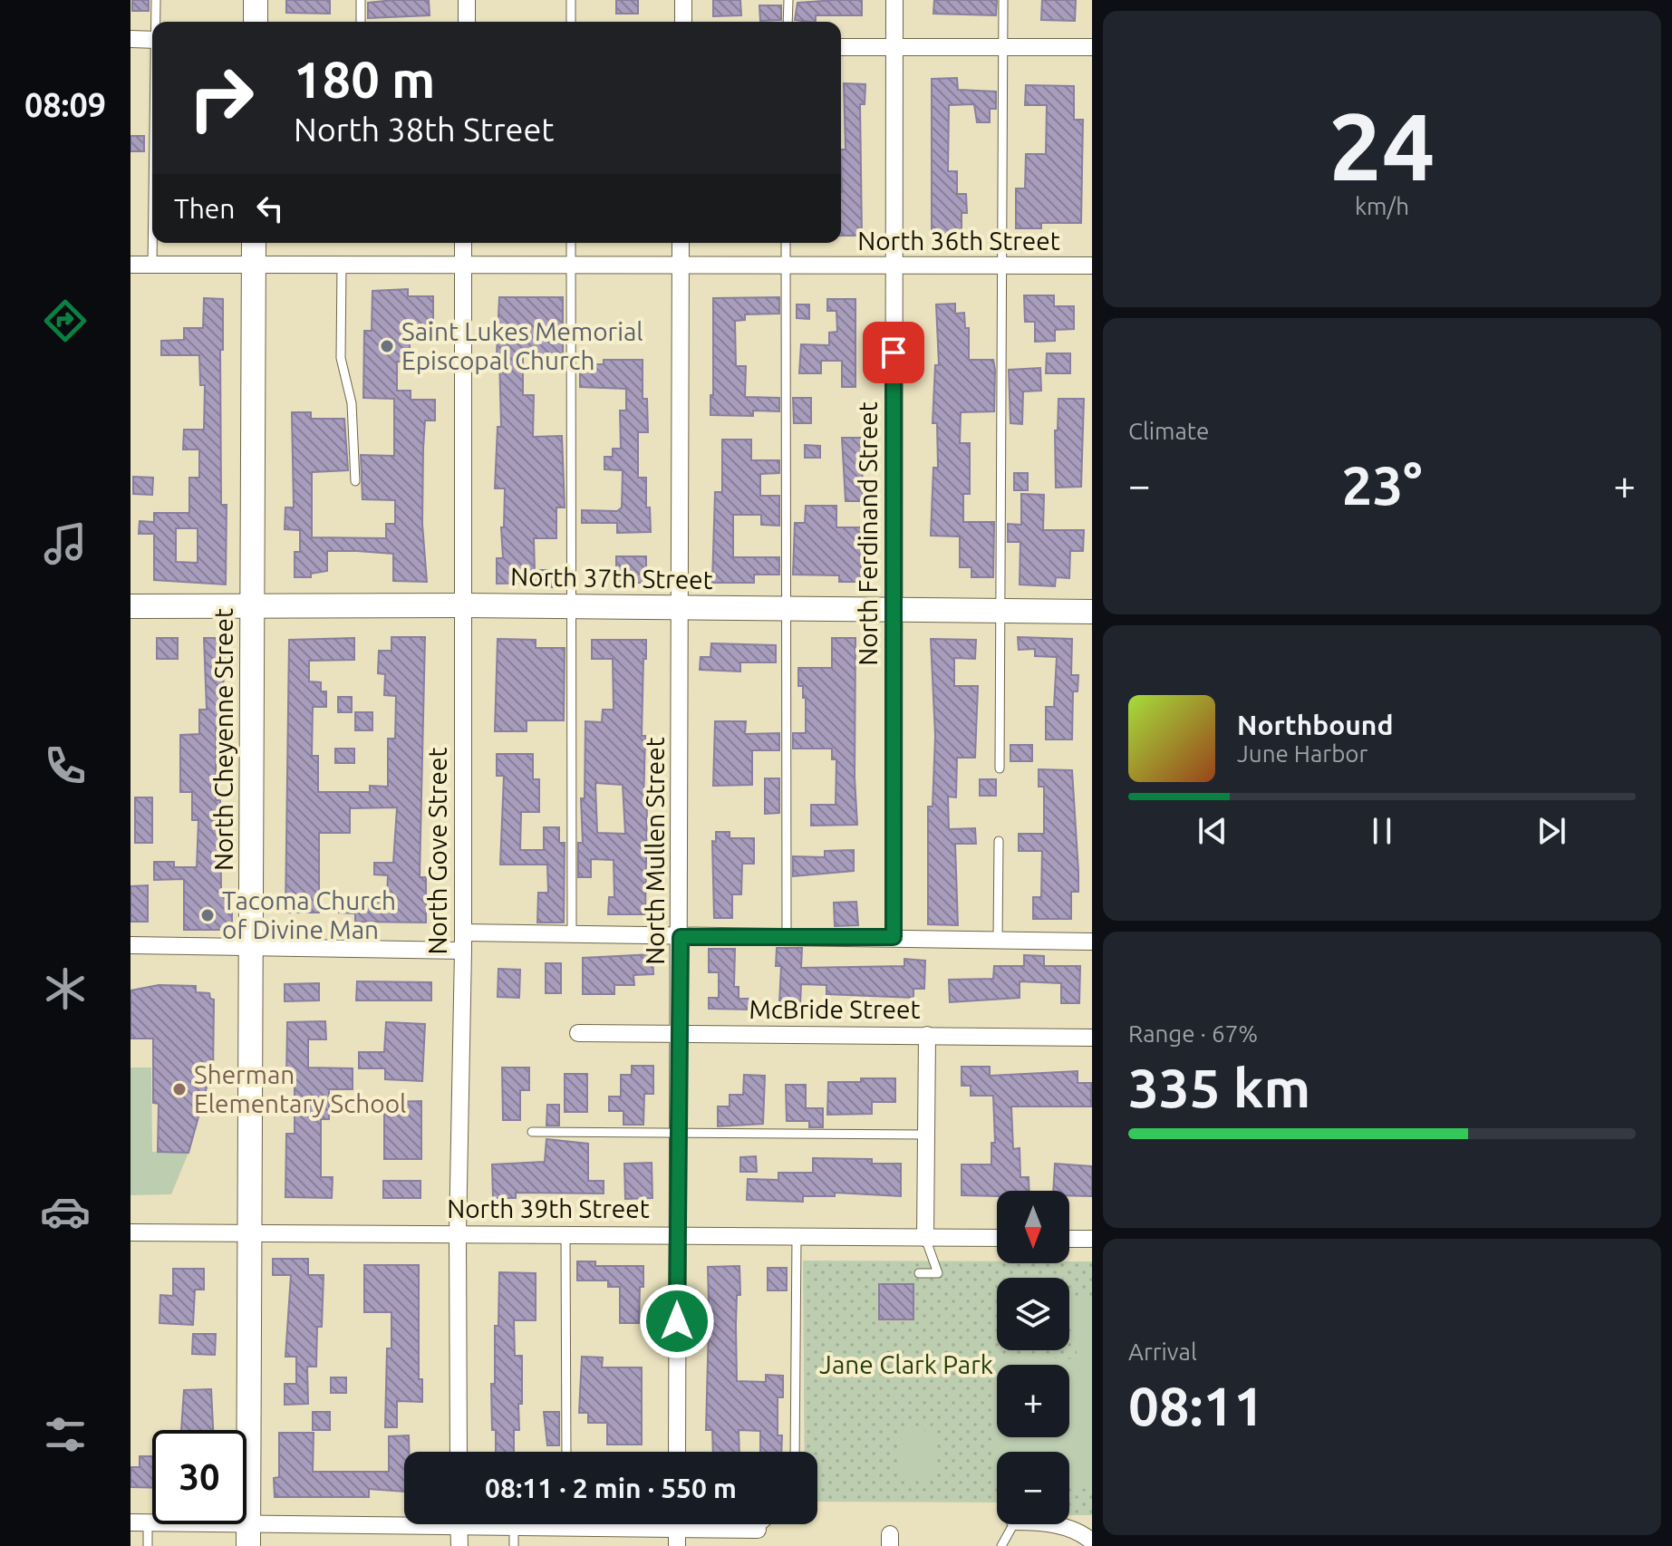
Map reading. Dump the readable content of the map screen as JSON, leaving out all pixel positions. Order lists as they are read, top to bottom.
{
  "streets": {
    "street": [
      "North 36th Street",
      "North Ferdinand Street",
      "North 37th Street",
      "North Cheyenne Street",
      "North Gove Street",
      "North Mullen Street",
      "McBride Street",
      "North 39th Street"
    ]
  },
  "crossings": [
    ["North 36th Street", "North Ferdinand Street"],
    ["North 36th Street", "North Cheyenne Street"],
    ["North 36th Street", "North Gove Street"],
    ["North 36th Street", "North Mullen Street"],
    ["North Ferdinand Street", "North 37th Street"],
    ["North 37th Street", "North Cheyenne Street"],
    ["North 37th Street", "North Gove Street"],
    ["North 37th Street", "North Mullen Street"],
    ["North Cheyenne Street", "North 39th Street"],
    ["North Gove Street", "North 39th Street"],
    ["North Mullen Street", "McBride Street"],
    ["North Mullen Street", "North 39th Street"]
  ],
  "parks": ["Jane Clark Park"],
  "places": ["Saint Lukes Memorial Episcopal Church", "Tacoma Church of Divine Man", "Sherman Elementary School"],
  "north": "bottom",
  "page": {
    "tabs": "08:09",
    "tile": [
      ["24", "km/h"],
      "Climate",
      ["Range · 67%", "335 km"],
      ["Arrival", "08:11"]
    ],
    "turn": ["180 m", "North 38th Street"],
    "then": "Then",
    "heat": ["−", "23°", "+"],
    "song": ["Northbound", "June Harbor"],
    "map_buttons": ["+", "−"],
    "limit": "30",
    "trip": "08:11 · 2 min · 550 m"
  }
}
